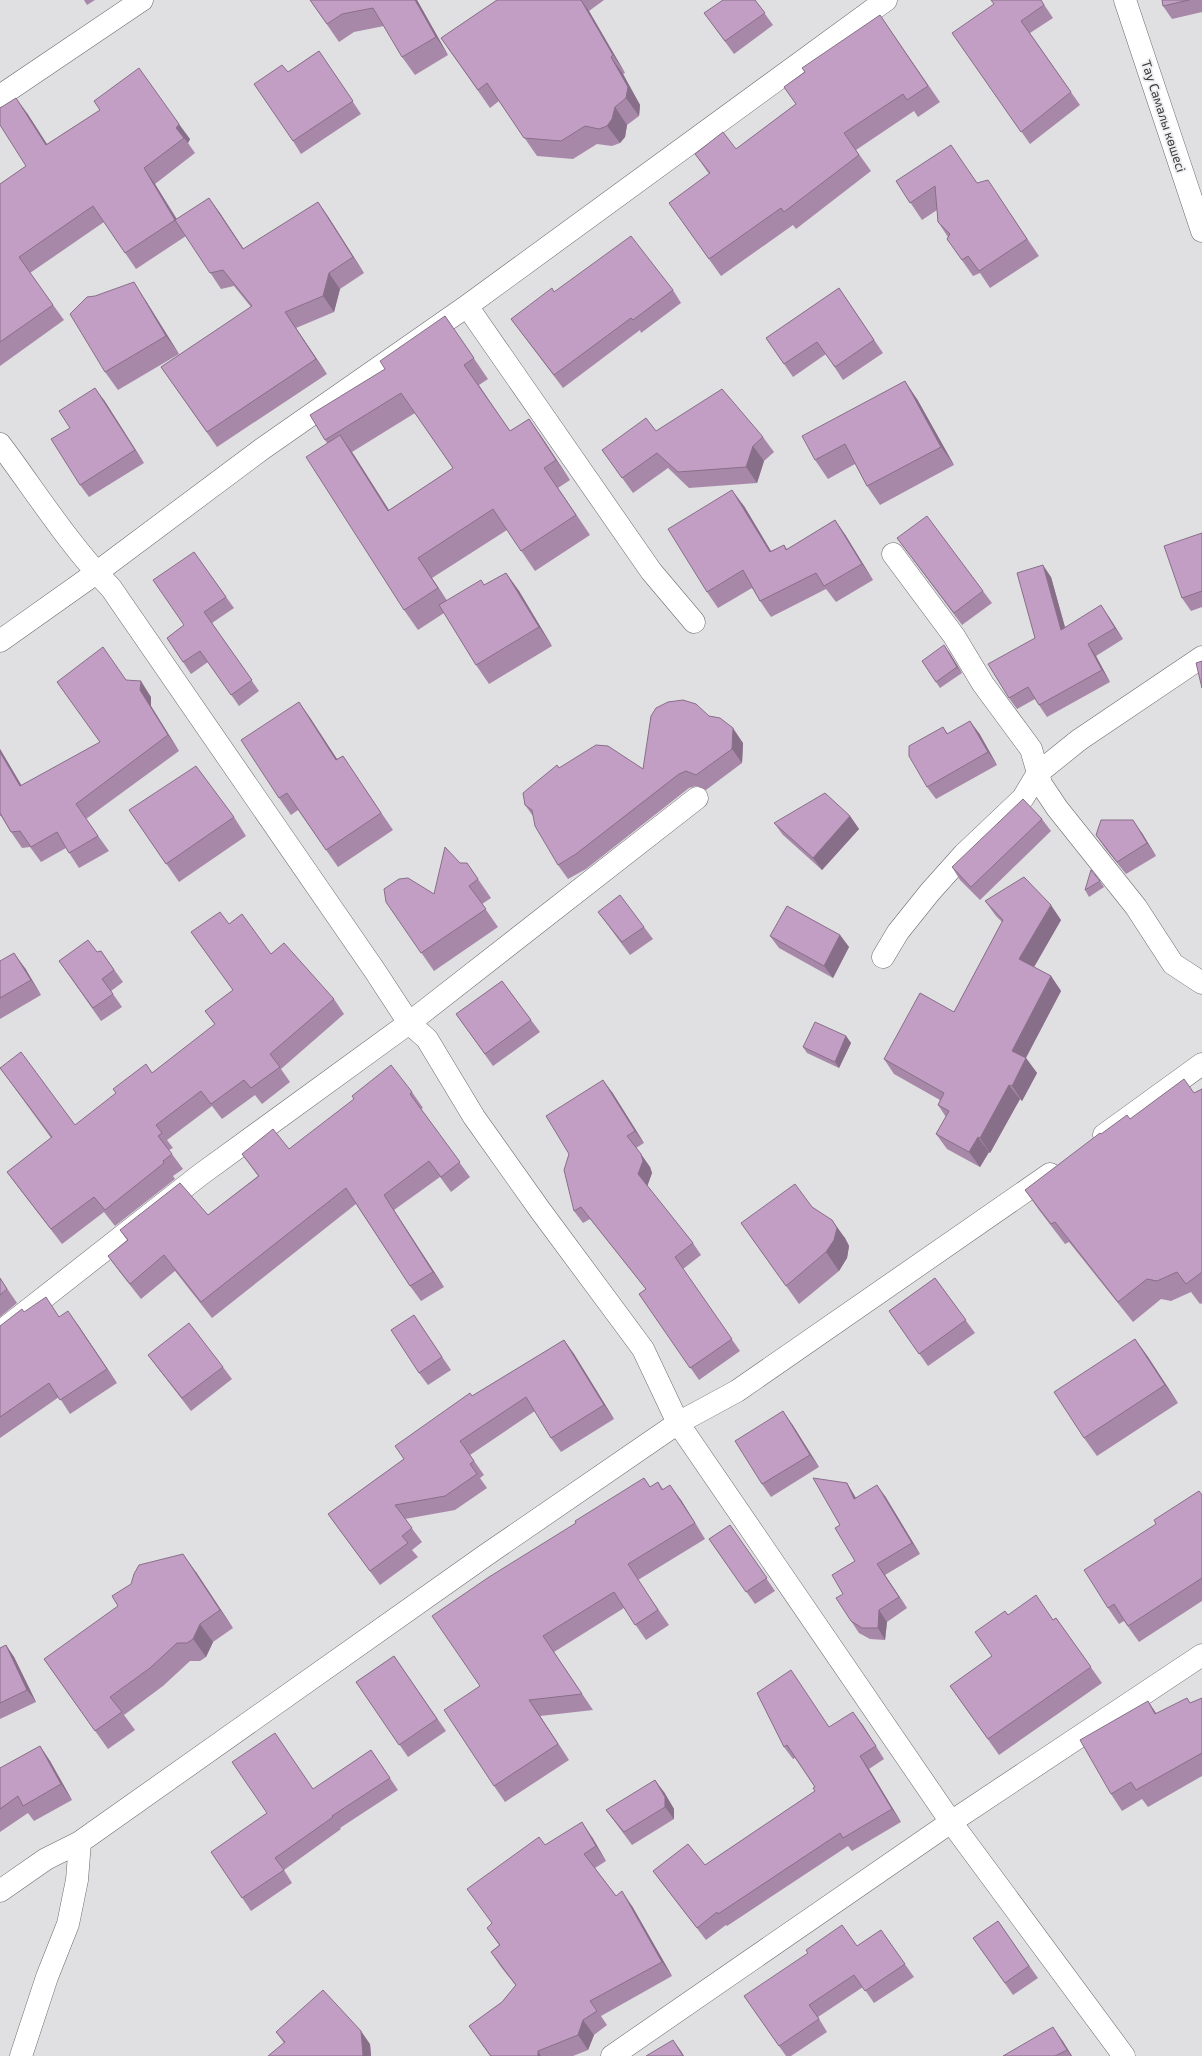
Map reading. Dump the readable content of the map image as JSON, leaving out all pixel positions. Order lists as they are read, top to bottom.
{
  "streets": {
    "street": ["Тау Самалы көшесі"]
  }
}
